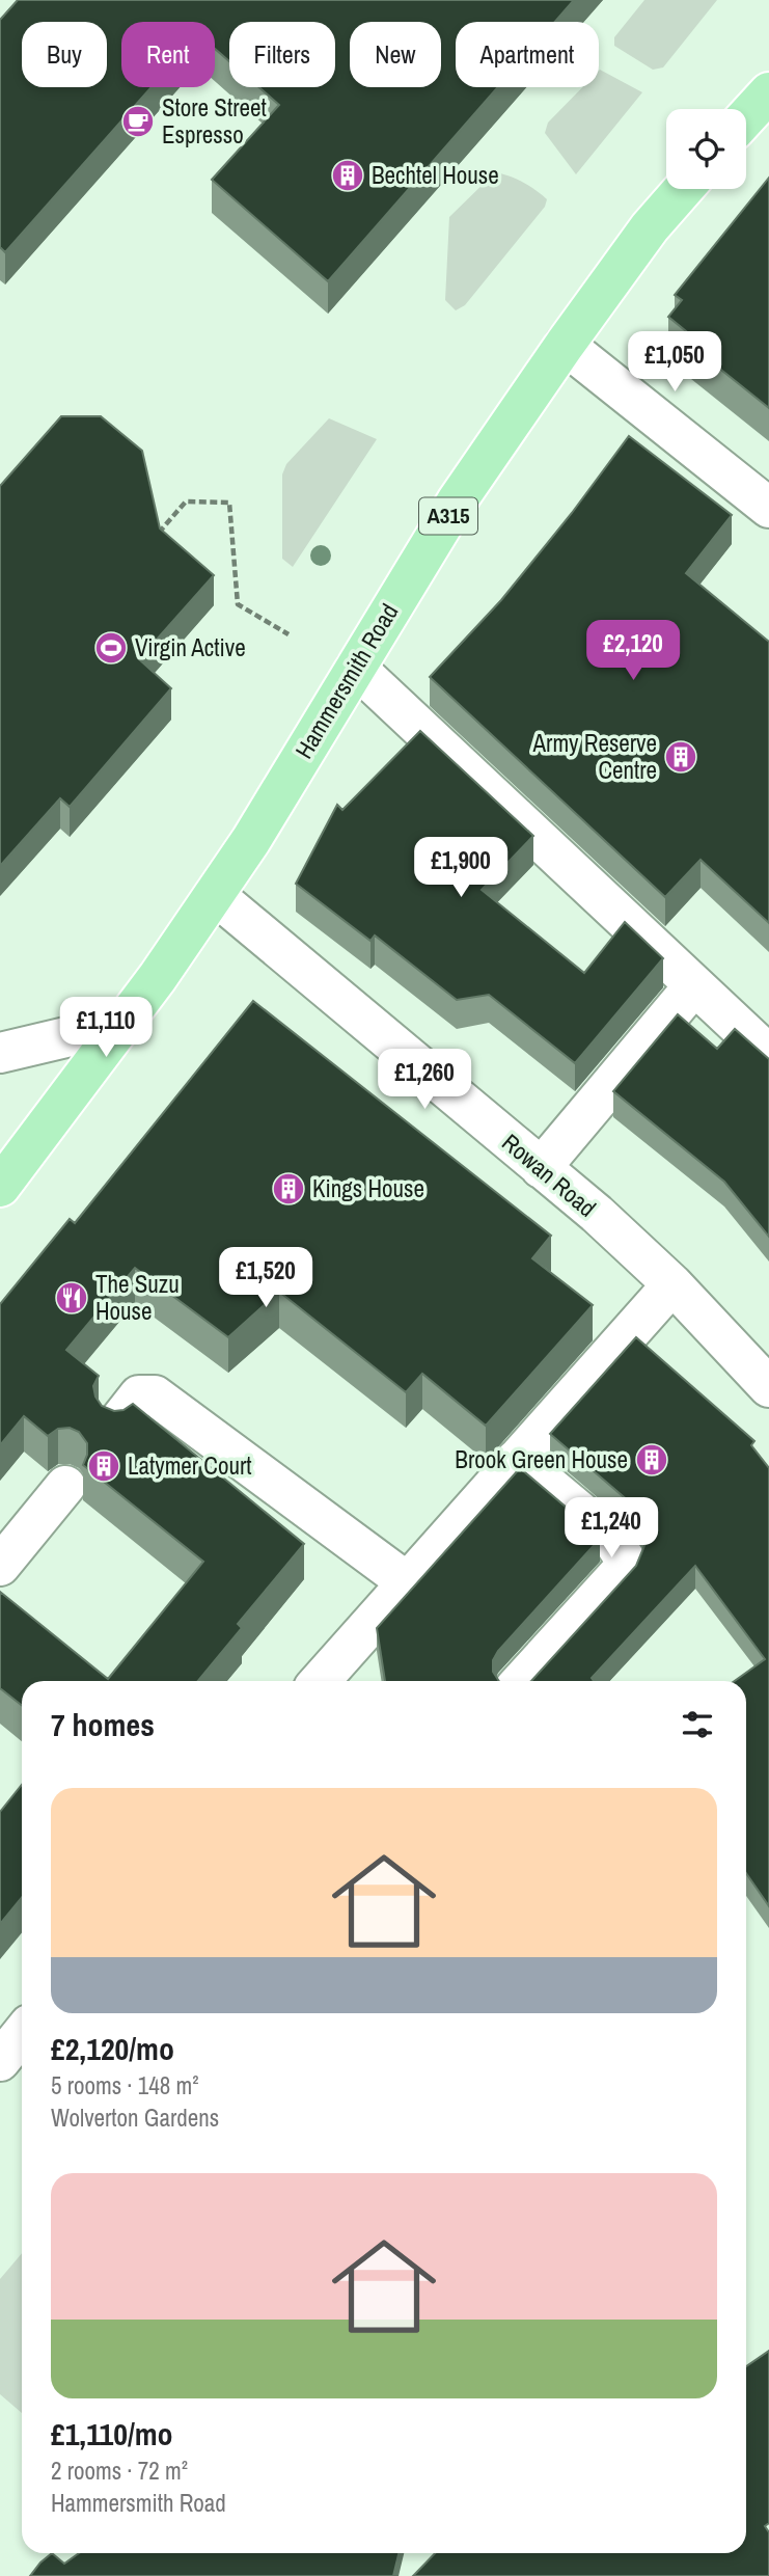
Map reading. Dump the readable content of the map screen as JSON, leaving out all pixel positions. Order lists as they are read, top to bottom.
{
  "streets": {
    "main road": ["A315", "Hammersmith Road"],
    "street": ["Rowan Road"]
  },
  "crossings": [
    ["Hammersmith Road", "Rowan Road"]
  ],
  "places": {
    "cafe": ["Store Street Espresso"],
    "building": [
      "Bechtel House",
      "Army Reserve Centre",
      "Kings House",
      "Brook Green House",
      "Latymer Court"
    ],
    "sports": ["Virgin Active"],
    "restaurant": ["The Suzu House"]
  },
  "page": {
    "chip": [
      "Buy",
      "Rent",
      "Filters",
      "New",
      "Apartment"
    ],
    "price": [
      "£1,050",
      "£2,120",
      "£1,900",
      "£1,110",
      "£1,260",
      "£1,520",
      "£1,240"
    ],
    "heading": "7 homes",
    "list": [
      {
        "name": "£2,120/mo",
        "note": "5 rooms · 148 m² · Wolverton Gardens"
      },
      {
        "name": "£1,110/mo",
        "note": "2 rooms · 72 m² · Hammersmith Road"
      }
    ]
  }
}
